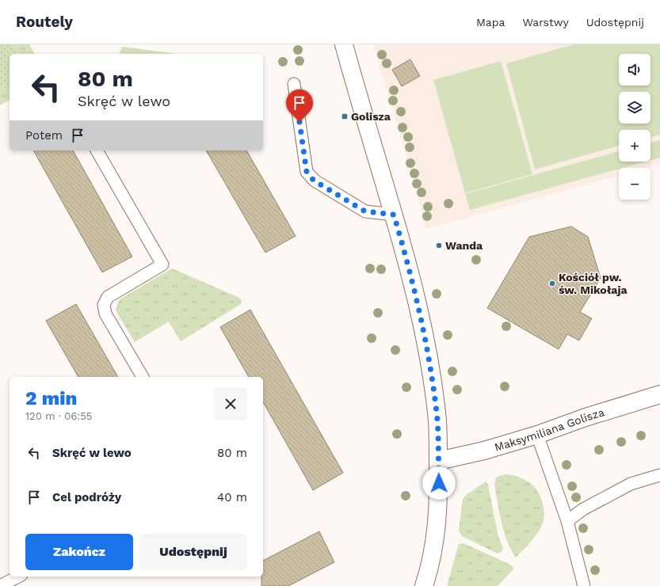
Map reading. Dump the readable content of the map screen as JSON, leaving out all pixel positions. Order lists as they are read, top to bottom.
{
  "streets": {
    "street": ["Maksymiliana Golisza"]
  },
  "places": {
    "transit": ["Golisza"],
    "other": ["Wanda", "Kościół pw. św. Mikołaja"]
  },
  "page": {
    "header": "Routely",
    "nav": ["Mapa", "Warstwy", "Udostępnij"],
    "map_buttons": ["+", "−"],
    "turn": ["80 m", "Skręć w lewo"],
    "then": "Potem",
    "heading": ["2 min", "120 m · 06:55"],
    "list": [
      {
        "name": "Skręć w lewo",
        "value": "80 m"
      },
      {
        "name": "Cel podróży",
        "value": "40 m"
      }
    ],
    "buttons": ["Zakończ", "Udostępnij"]
  }
}
